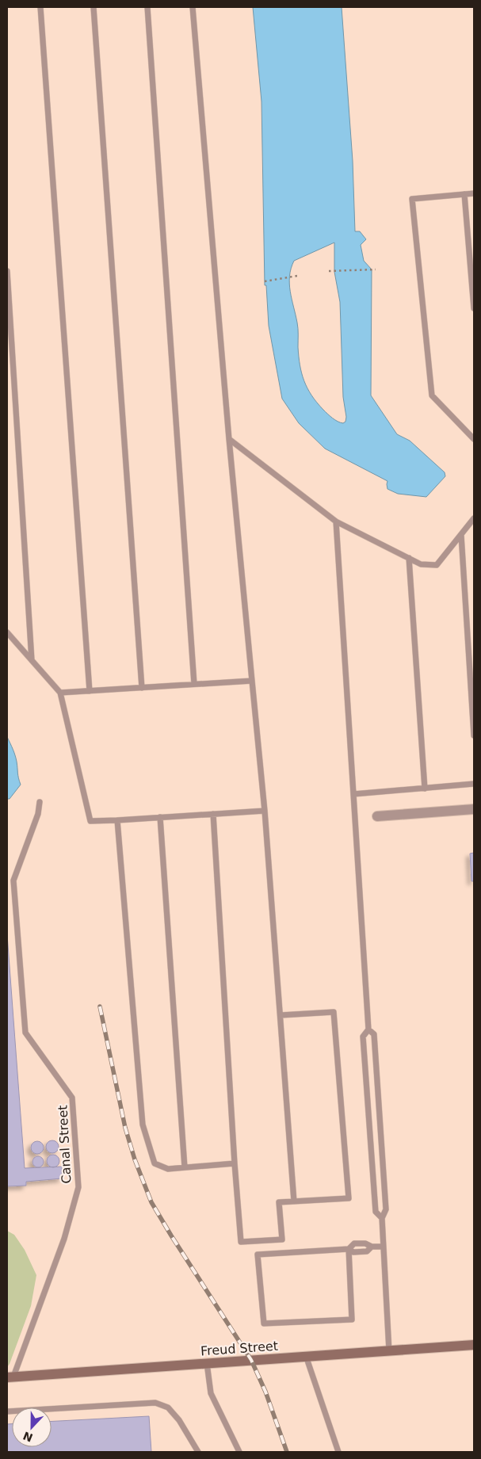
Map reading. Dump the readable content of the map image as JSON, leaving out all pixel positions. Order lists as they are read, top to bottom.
{
  "streets": {
    "street": ["Freud Street"],
    "lane": ["Canal Street"]
  },
  "crossings": [
    ["Canal Street", "Freud Street"]
  ],
  "north": "bottom"
}
